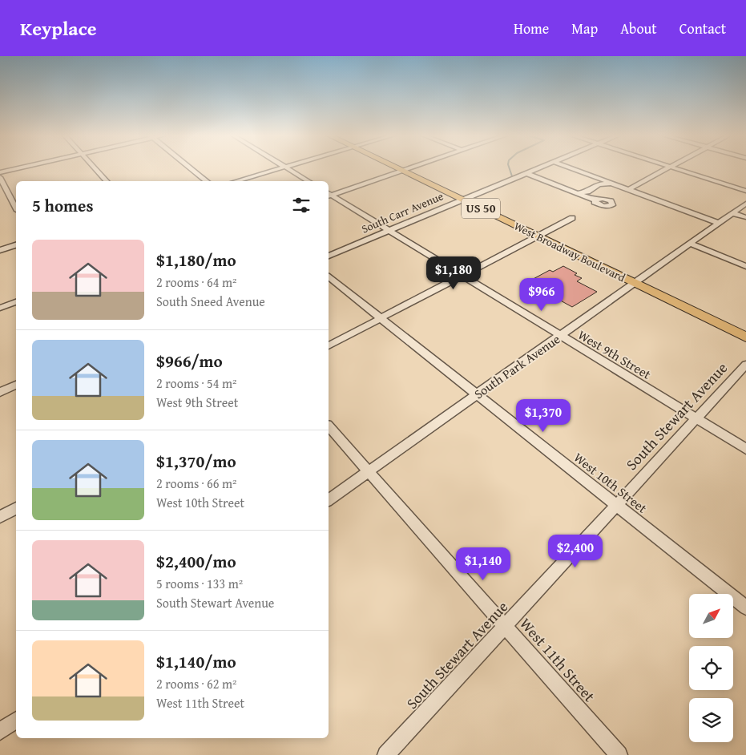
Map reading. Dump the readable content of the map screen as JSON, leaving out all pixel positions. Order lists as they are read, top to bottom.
{
  "streets": {
    "highway": ["US 50", "West Broadway Boulevard"],
    "street": [
      "South Carr Avenue",
      "West 9th Street",
      "South Park Avenue",
      "South Stewart Avenue",
      "West 10th Street",
      "West 11th Street"
    ]
  },
  "crossings": [
    ["South Carr Avenue", "West Broadway Boulevard"],
    ["South Carr Avenue", "West 9th Street"],
    ["West Broadway Boulevard", "South Park Avenue"],
    ["West 9th Street", "South Park Avenue"],
    ["West 9th Street", "South Stewart Avenue"],
    ["South Park Avenue", "West 10th Street"],
    ["South Park Avenue", "West 11th Street"],
    ["South Stewart Avenue", "West 10th Street"],
    ["South Stewart Avenue", "West 11th Street"]
  ],
  "north": "top right",
  "page": {
    "header": "Keyplace",
    "nav": [
      "Home",
      "Map",
      "About",
      "Contact"
    ],
    "heading": "5 homes",
    "list": [
      {
        "name": "$1,180/mo",
        "note": "2 rooms · 64 m² · South Sneed Avenue"
      },
      {
        "name": "$966/mo",
        "note": "2 rooms · 54 m² · West 9th Street"
      },
      {
        "name": "$1,370/mo",
        "note": "2 rooms · 66 m² · West 10th Street"
      },
      {
        "name": "$2,400/mo",
        "note": "5 rooms · 133 m² · South Stewart Avenue"
      },
      {
        "name": "$1,140/mo",
        "note": "2 rooms · 62 m² · West 11th Street"
      }
    ],
    "price": [
      "$1,180",
      "$966",
      "$1,370",
      "$2,400",
      "$1,140"
    ]
  }
}
